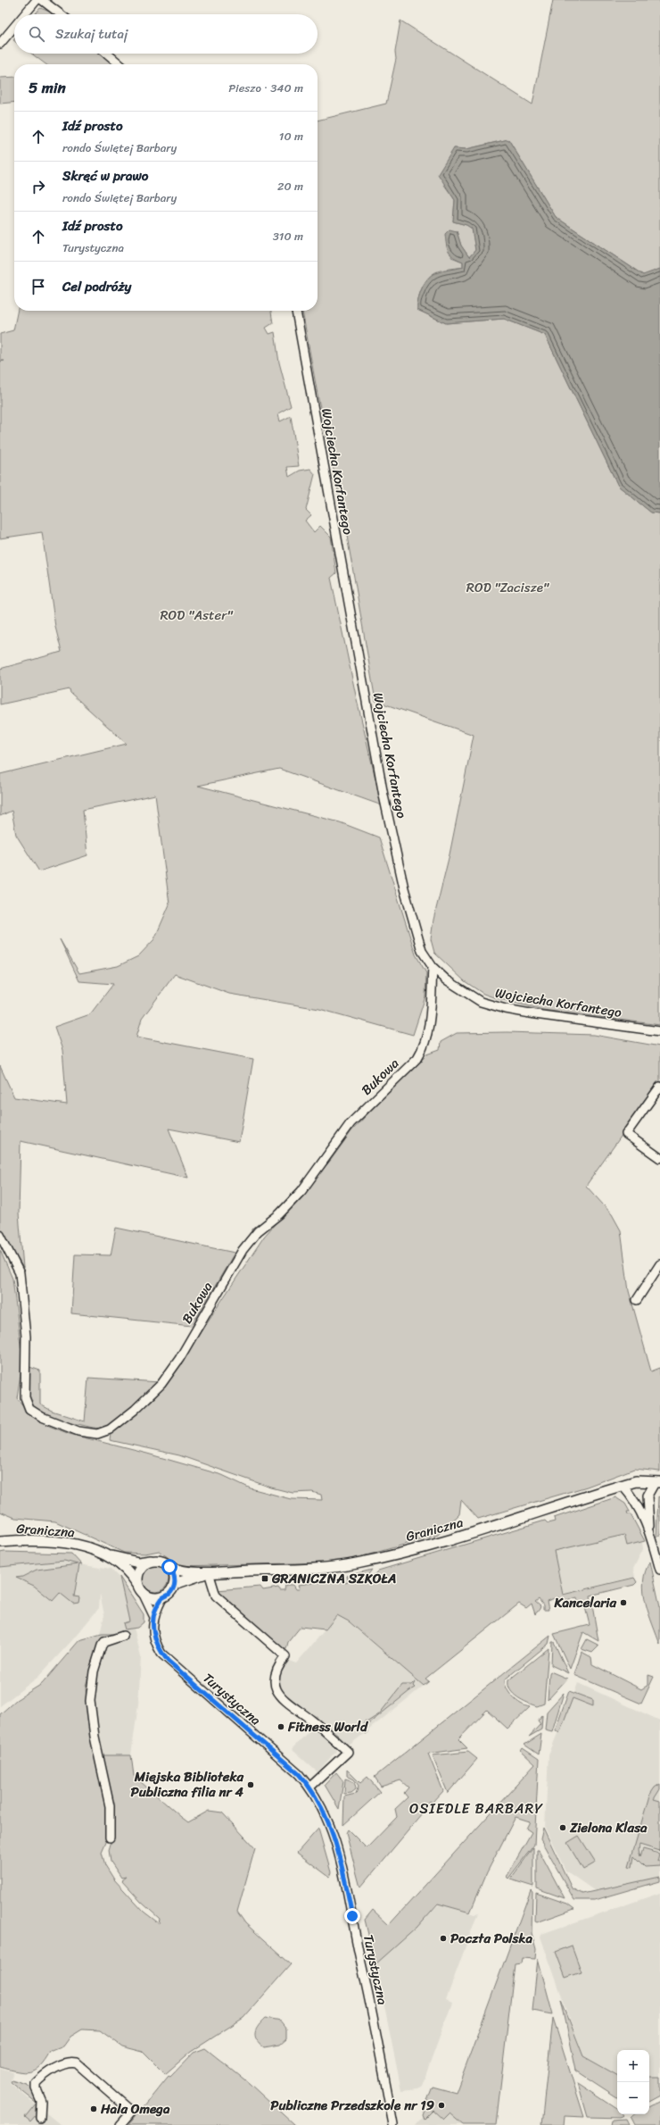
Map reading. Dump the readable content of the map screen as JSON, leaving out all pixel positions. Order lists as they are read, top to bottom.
{
  "streets": {
    "street": [
      "Wojciecha Korfantego",
      "Bukowa",
      "Graniczna",
      "Turystyczna"
    ]
  },
  "crossings": [
    ["Wojciecha Korfantego", "Bukowa"],
    ["Graniczna", "Turystyczna"]
  ],
  "districts": ["OSIEDLE BARBARY"],
  "parks": ["ROD \"Zacisze\"", "ROD \"Aster\""],
  "places": {
    "transit": ["GRANICZNA SZKOŁA"],
    "other": [
      "Kancelaria",
      "Fitness World",
      "Miejska Biblioteka Publiczna filia nr 4",
      "Zielona Klasa",
      "Poczta Polska",
      "Publiczne Przedszkole nr 19",
      "Hala Omega"
    ]
  },
  "page": {
    "search": "Szukaj tutaj",
    "heading": ["5 min", "Pieszo · 340 m"],
    "list": [
      ["Idź prosto", "rondo Świętej Barbary", "10 m"],
      ["Skręć w prawo", "rondo Świętej Barbary", "20 m"],
      ["Idź prosto", "Turystyczna", "310 m"],
      "Cel podróży"
    ],
    "map_buttons": ["+", "−"]
  }
}
